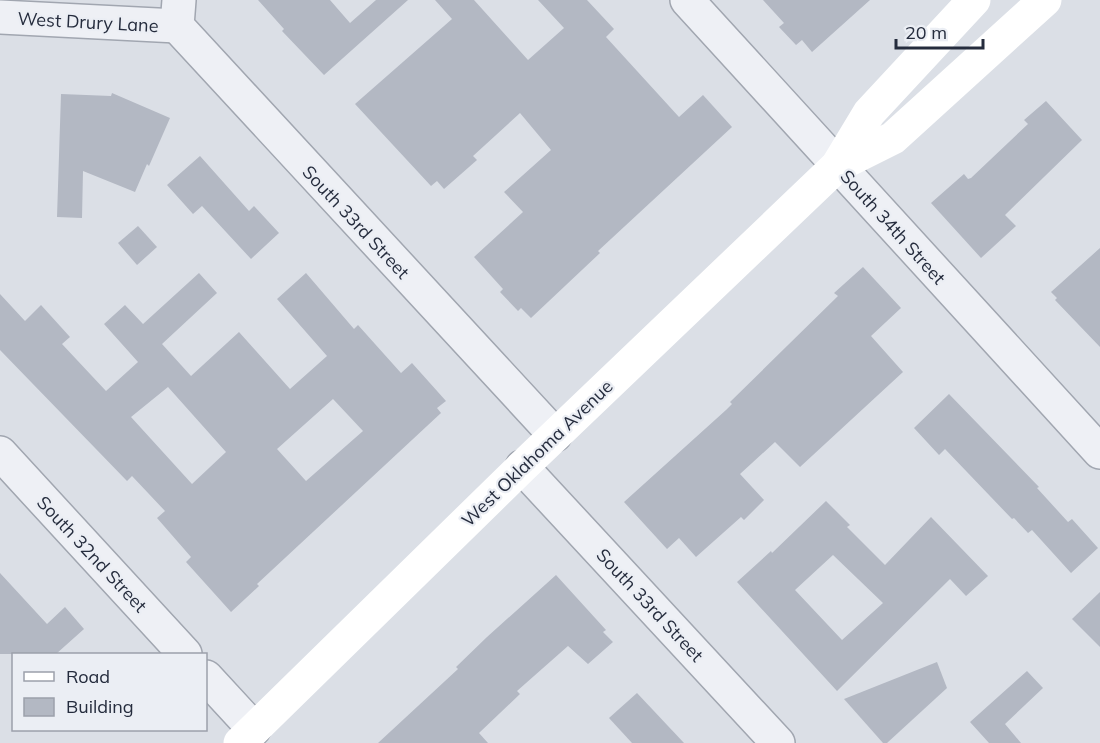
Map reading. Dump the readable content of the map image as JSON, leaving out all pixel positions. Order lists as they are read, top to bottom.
{
  "streets": {
    "main road": ["West Oklahoma Avenue"],
    "street": [
      "West Drury Lane",
      "South 33rd Street",
      "South 34th Street",
      "South 32nd Street"
    ]
  },
  "crossings": [
    ["West Drury Lane", "South 33rd Street"],
    ["South 33rd Street", "West Oklahoma Avenue"],
    ["South 34th Street", "West Oklahoma Avenue"]
  ],
  "legend": ["Road", "Building"],
  "scale_bar": "20 m"
}
